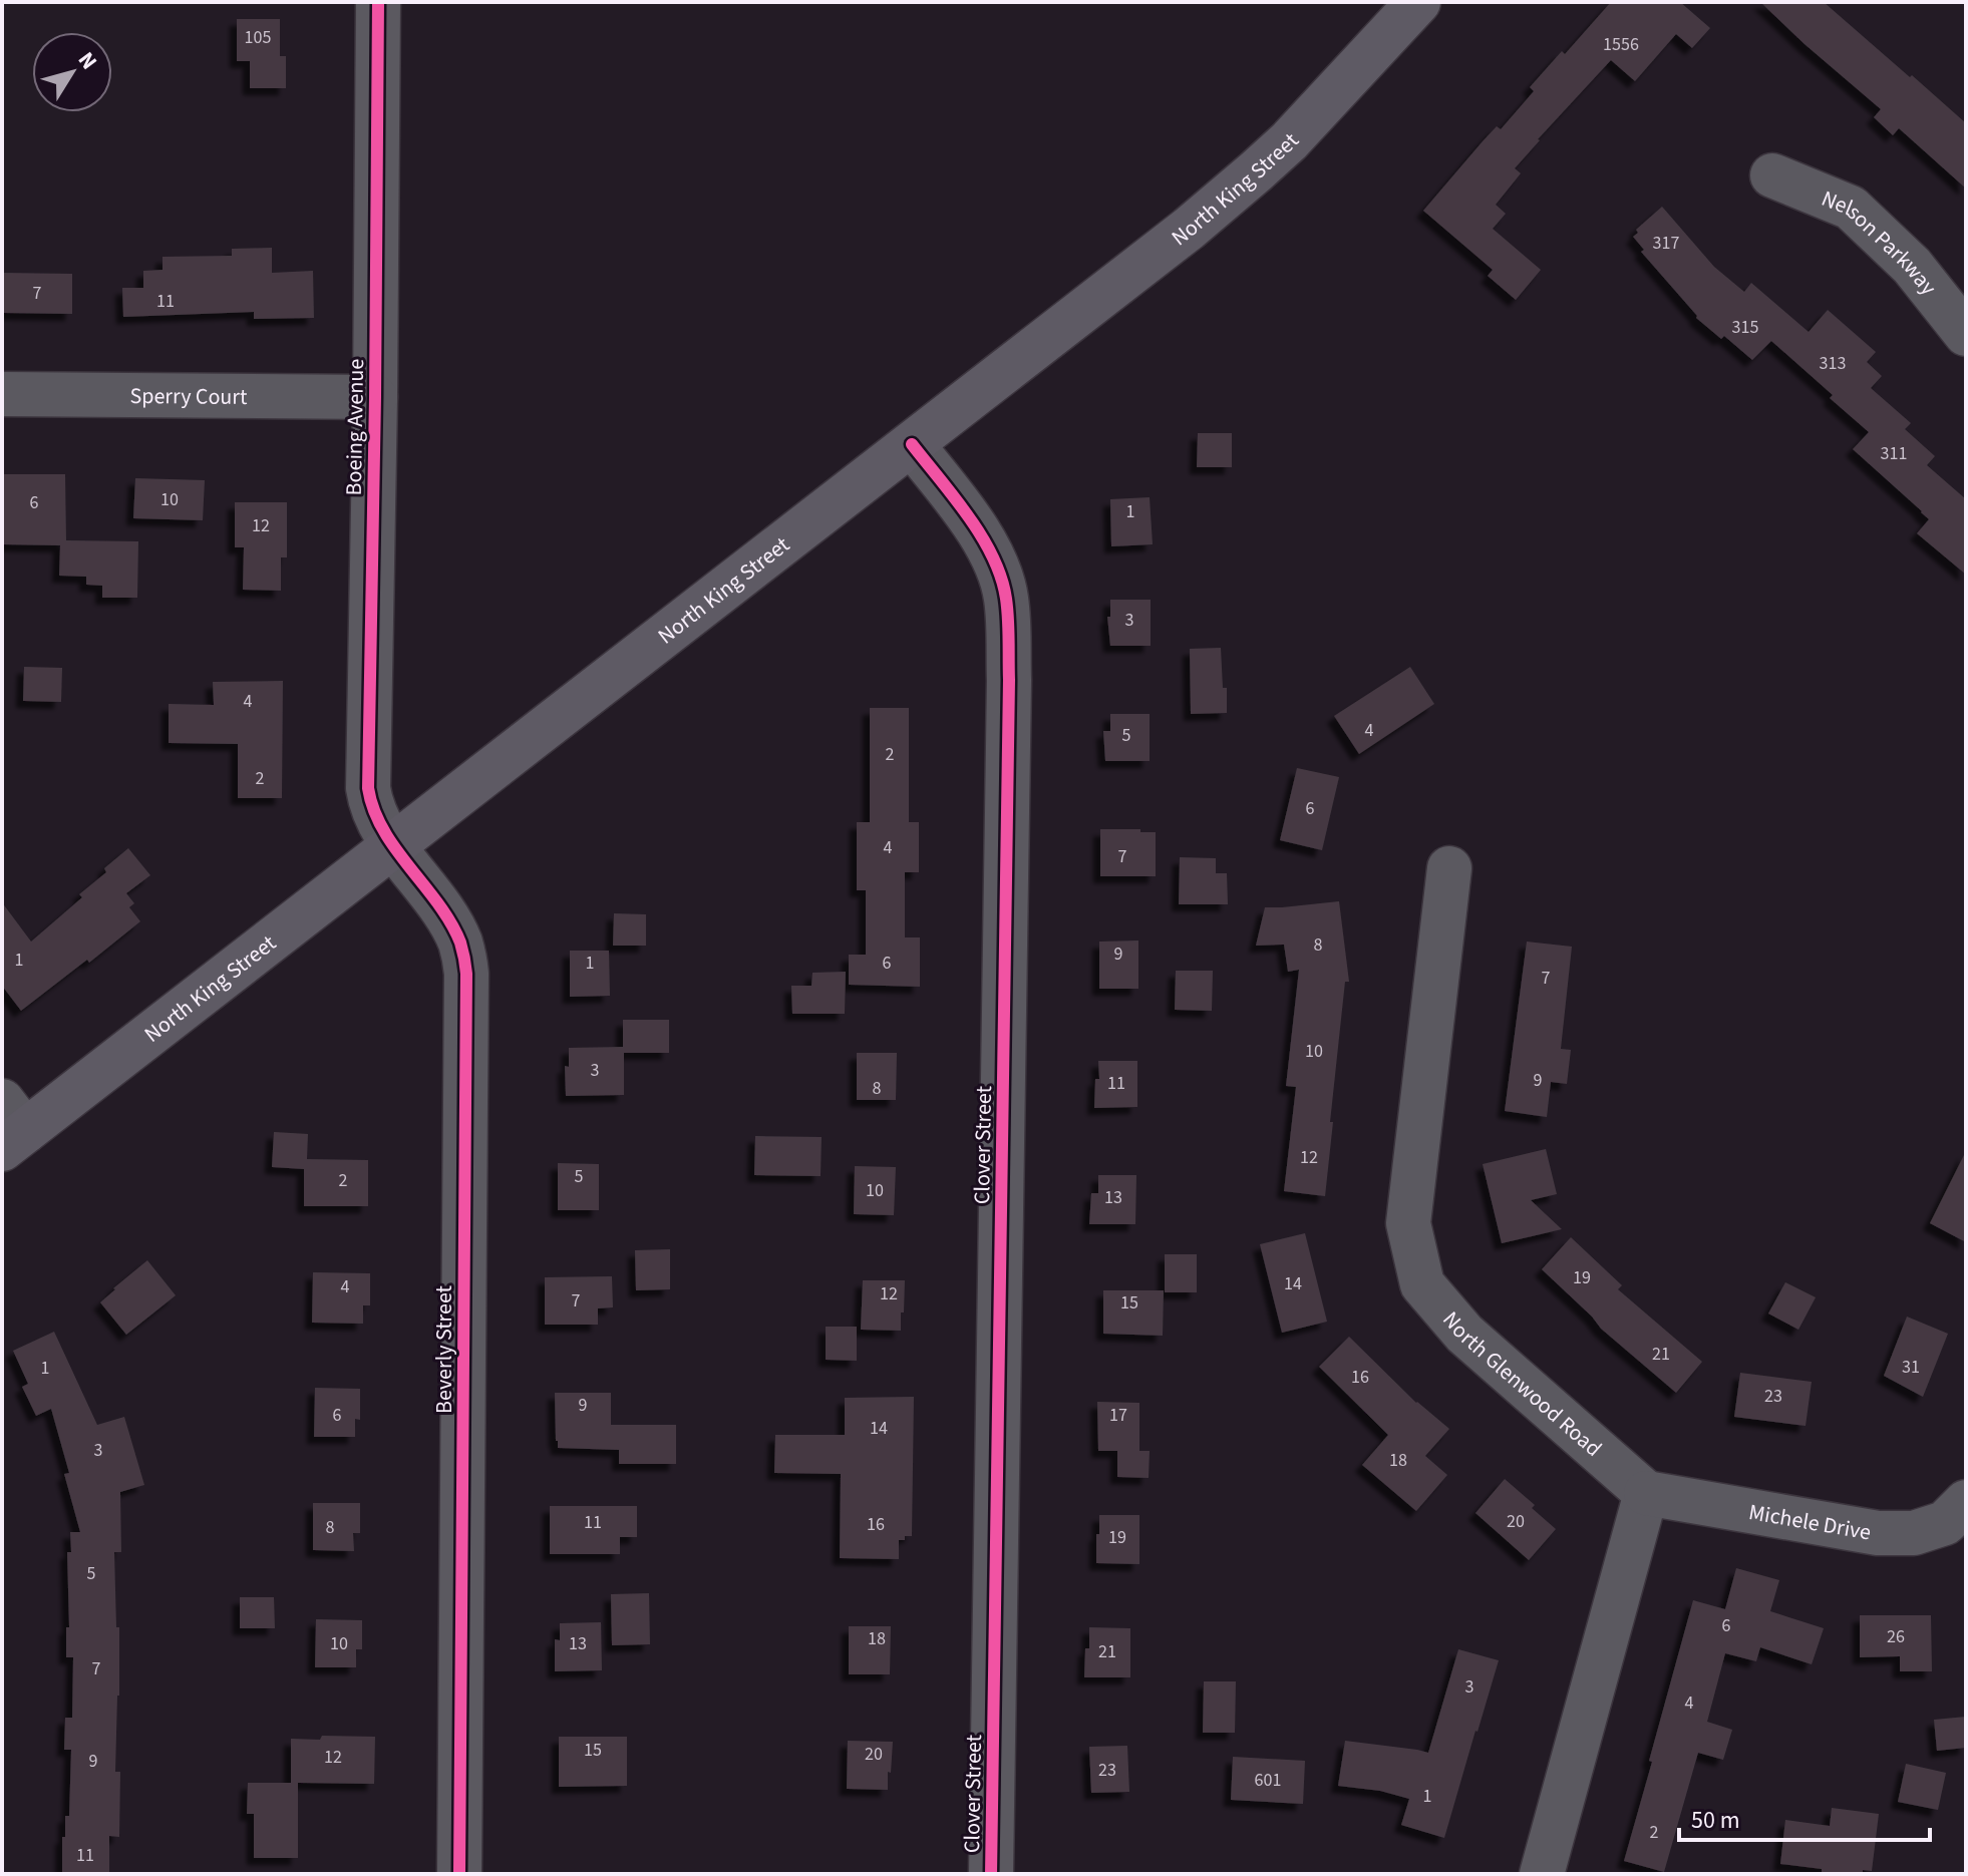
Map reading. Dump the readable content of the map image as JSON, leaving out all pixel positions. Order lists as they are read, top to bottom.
{
  "streets": {
    "main road": ["North King Street"],
    "street": [
      "Nelson Parkway",
      "Sperry Court",
      "Boeing Avenue",
      "Clover Street",
      "Beverly Street",
      "North Glenwood Road",
      "Michele Drive"
    ]
  },
  "crossings": [
    ["North King Street", "Boeing Avenue"],
    ["North King Street", "Clover Street"],
    ["North King Street", "Beverly Street"],
    ["Sperry Court", "Boeing Avenue"],
    ["Boeing Avenue", "Beverly Street"],
    ["North Glenwood Road", "Michele Drive"]
  ],
  "house_numbers": [
    "105",
    "1556",
    "317",
    "7",
    "11",
    "315",
    "313",
    "311",
    "10",
    "6",
    "1",
    "12",
    "3",
    "4",
    "4",
    "5",
    "2",
    "2",
    "6",
    "4",
    "7",
    "8",
    "9",
    "1",
    "1",
    "6",
    "7",
    "10",
    "3",
    "9",
    "11",
    "8",
    "12",
    "5",
    "2",
    "10",
    "13",
    "19",
    "14",
    "4",
    "12",
    "7",
    "15",
    "21",
    "31",
    "1",
    "16",
    "23",
    "9",
    "6",
    "17",
    "14",
    "3",
    "18",
    "20",
    "11",
    "16",
    "8",
    "19",
    "5",
    "6",
    "26",
    "18",
    "10",
    "13",
    "21",
    "7",
    "3",
    "4",
    "15",
    "20",
    "12",
    "9",
    "23",
    "601",
    "1",
    "2",
    "11"
  ],
  "scale_bar": "50 m",
  "north": "top right"
}
